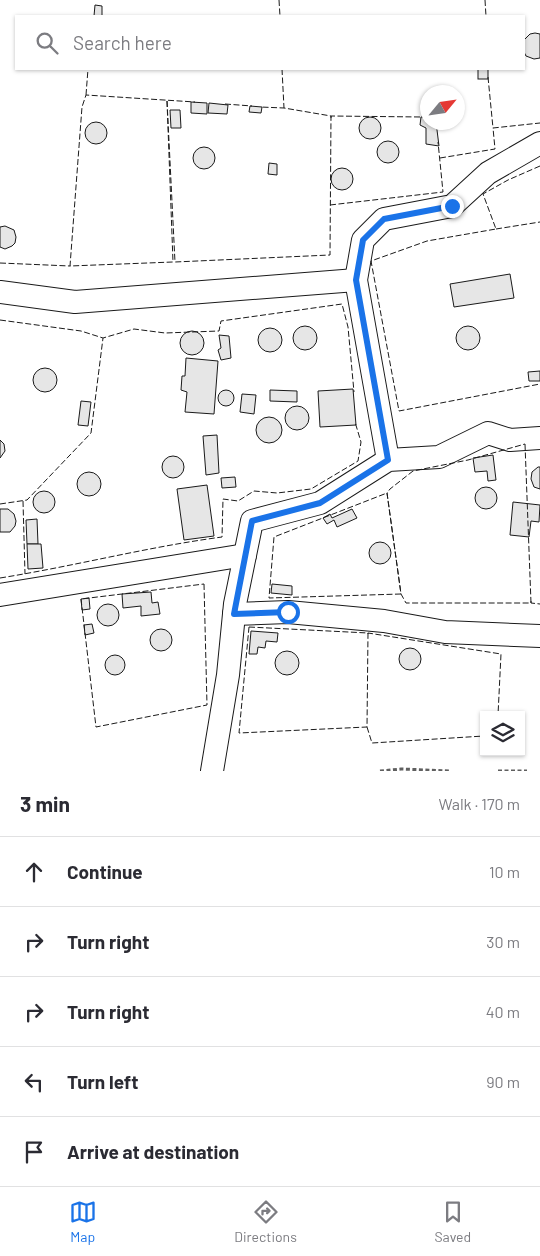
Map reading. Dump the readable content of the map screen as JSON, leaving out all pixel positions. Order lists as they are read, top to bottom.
{
  "north": "top right",
  "page": {
    "search": "Search here",
    "heading": ["3 min", "Walk · 170 m"],
    "list": [
      ["Continue", "10 m"],
      ["Turn right", "30 m"],
      ["Turn right", "40 m"],
      ["Turn left", "90 m"],
      "Arrive at destination"
    ],
    "nav": ["Map", "Directions", "Saved"]
  }
}
